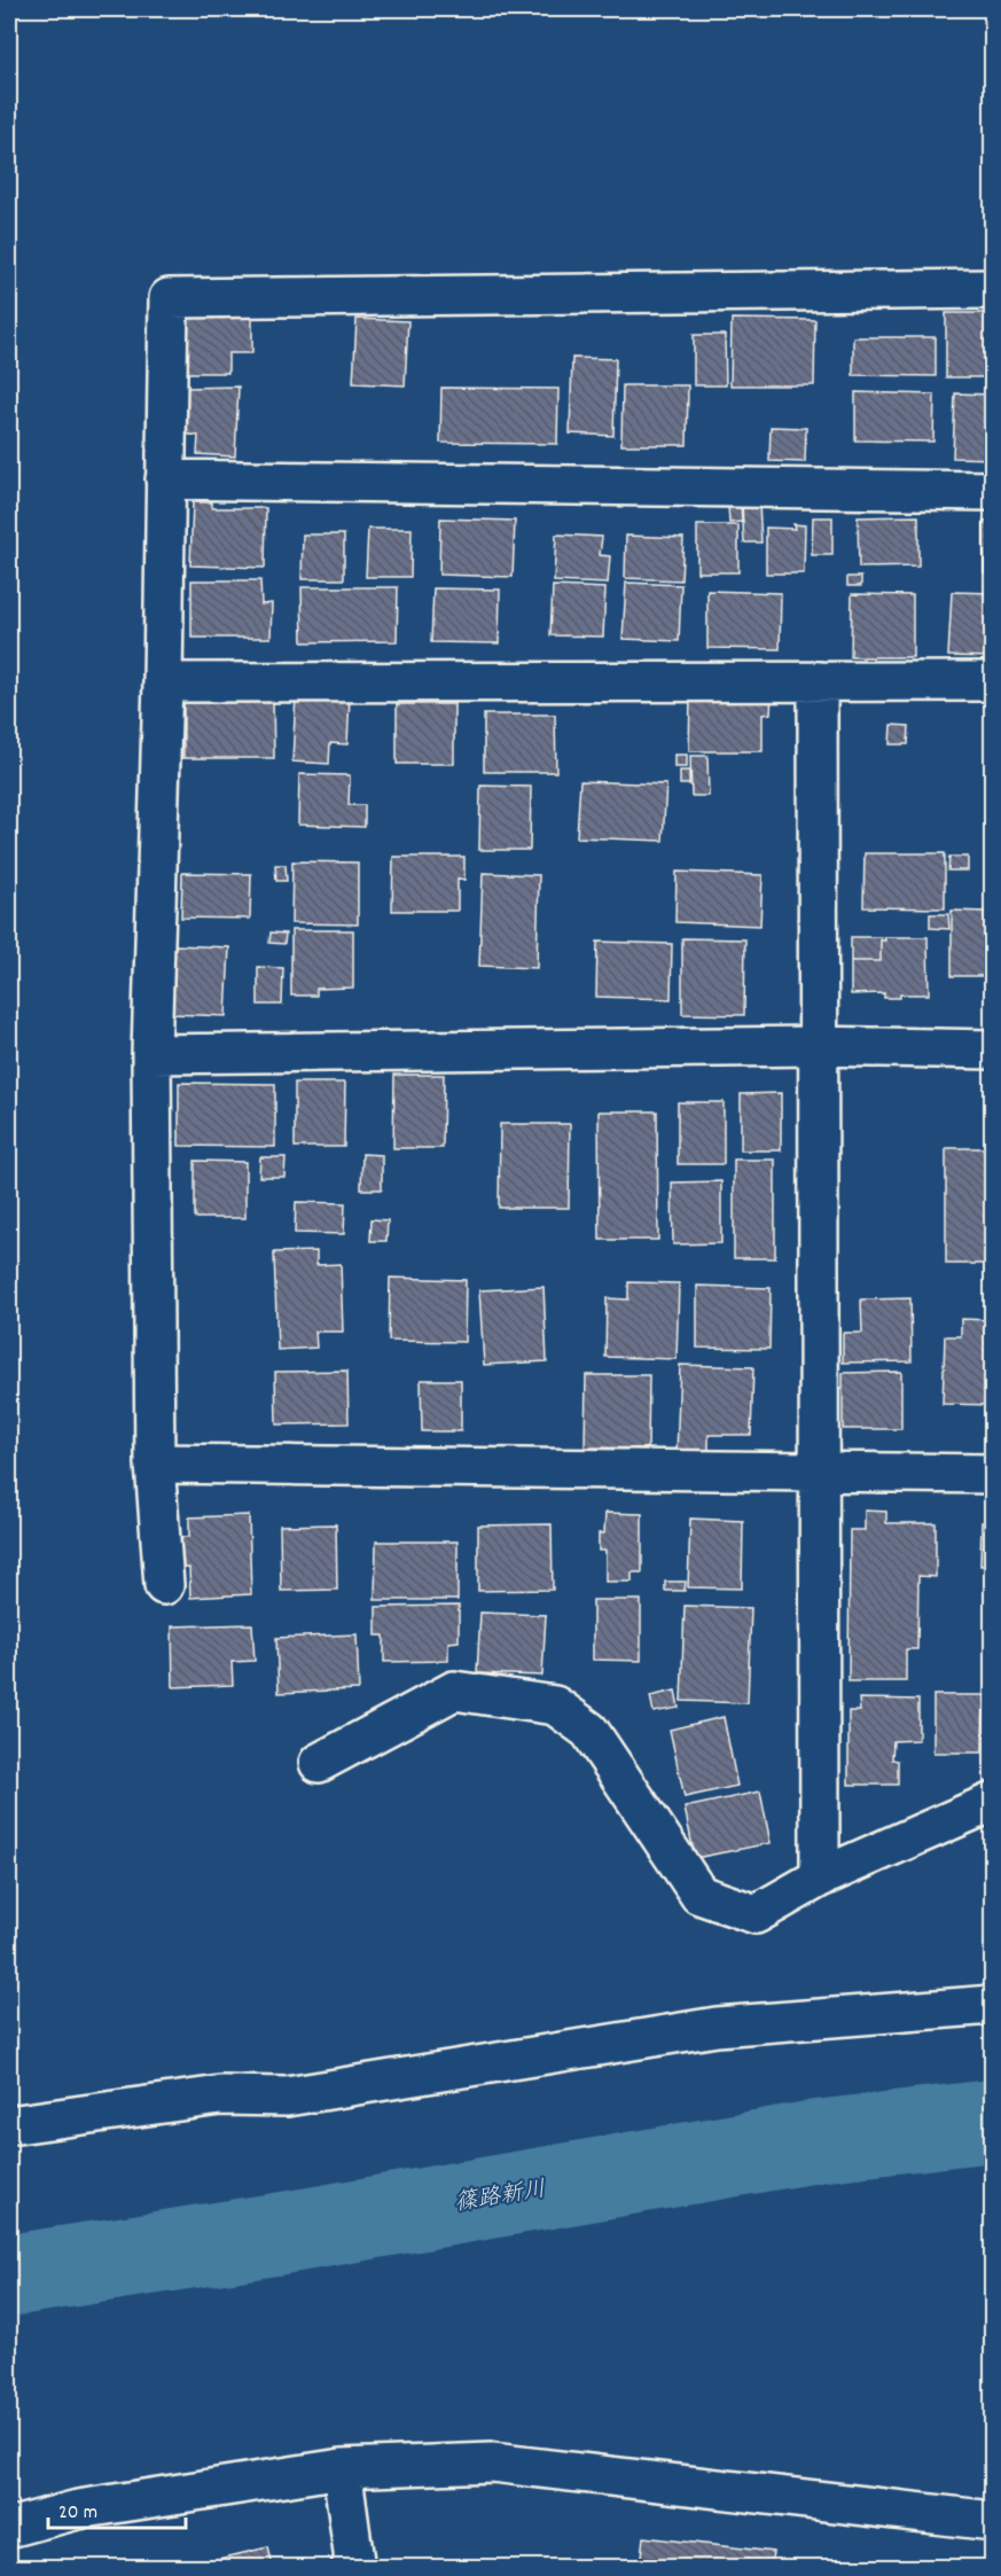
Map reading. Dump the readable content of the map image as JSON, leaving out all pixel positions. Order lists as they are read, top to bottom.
{
  "water": ["篠路新川"],
  "scale_bar": "20 m"
}
